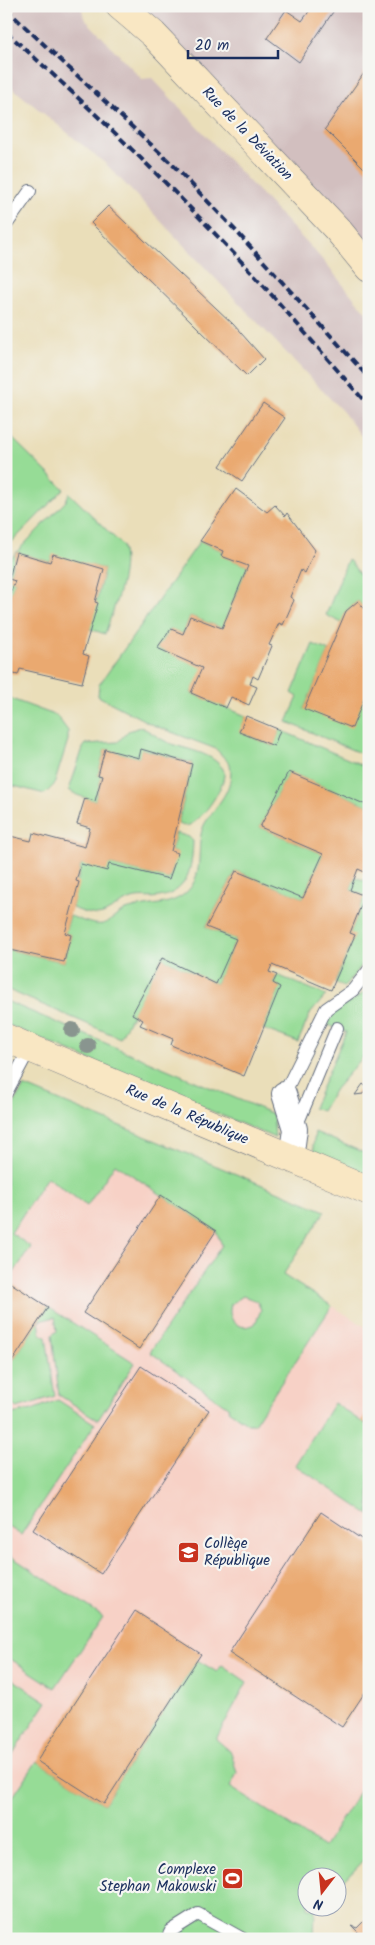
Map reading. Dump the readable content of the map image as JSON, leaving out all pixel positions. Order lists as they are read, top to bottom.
{
  "streets": {
    "street": ["Rue de la Déviation", "Rue de la République"]
  },
  "places": {
    "school or university": ["Collège République"],
    "sports": ["Complexe Stephan Makowski"]
  },
  "scale_bar": "20 m",
  "north": "bottom"
}
